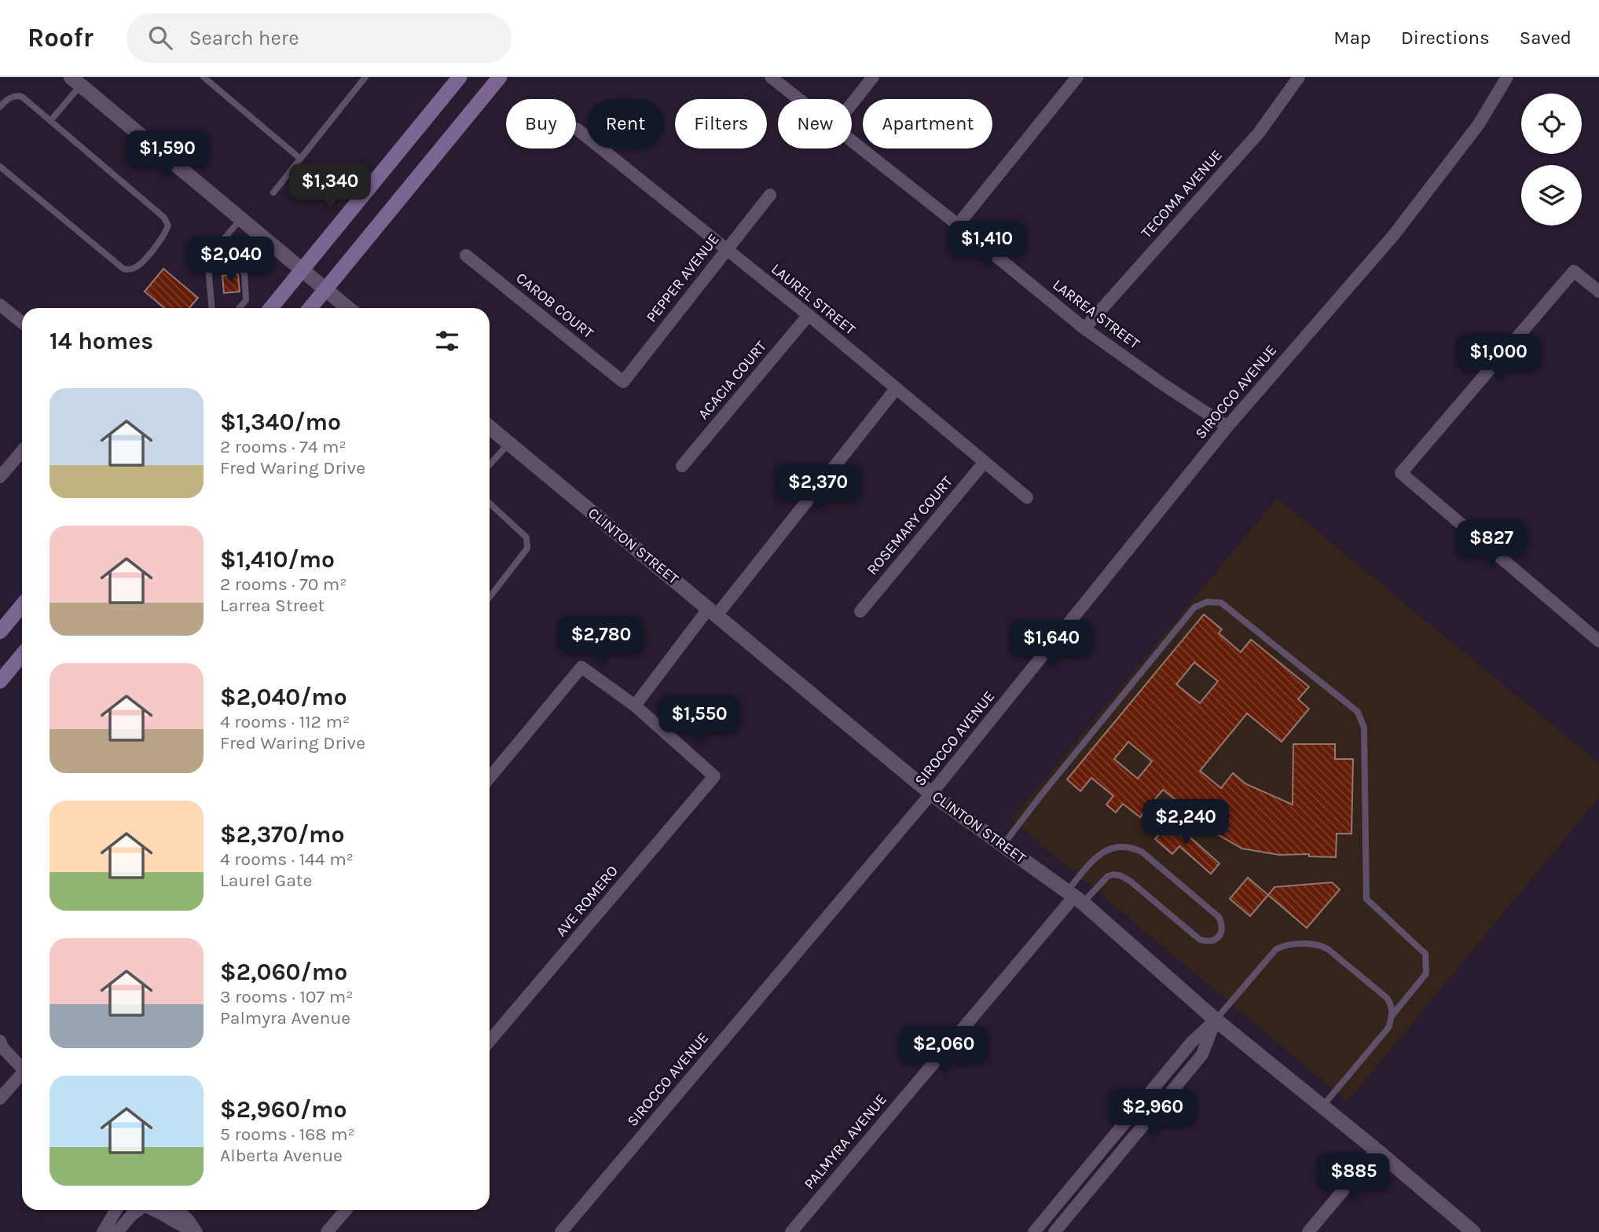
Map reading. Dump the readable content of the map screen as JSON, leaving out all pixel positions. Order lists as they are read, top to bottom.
{
  "streets": {
    "street": [
      "TECOMA AVENUE",
      "PEPPER AVENUE",
      "LAUREL STREET",
      "CAROB COURT",
      "LARREA STREET",
      "ACACIA COURT",
      "SIROCCO AVENUE",
      "ROSEMARY COURT",
      "CLINTON STREET",
      "AVE ROMERO",
      "PALMYRA AVENUE"
    ]
  },
  "crossings": [
    ["TECOMA AVENUE", "LARREA STREET"],
    ["PEPPER AVENUE", "LAUREL STREET"],
    ["PEPPER AVENUE", "CAROB COURT"],
    ["LAUREL STREET", "ACACIA COURT"],
    ["LAUREL STREET", "ROSEMARY COURT"],
    ["LARREA STREET", "SIROCCO AVENUE"],
    ["SIROCCO AVENUE", "CLINTON STREET"],
    ["CLINTON STREET", "PALMYRA AVENUE"]
  ],
  "page": {
    "header": "Roofr",
    "search": "Search here",
    "nav": ["Map", "Directions", "Saved"],
    "chip": [
      "Buy",
      "Rent",
      "Filters",
      "New",
      "Apartment"
    ],
    "price": [
      "$1,590",
      "$1,340",
      "$1,410",
      "$2,040",
      "$1,000",
      "$2,370",
      "$827",
      "$2,780",
      "$1,640",
      "$1,550",
      "$2,240",
      "$2,060",
      "$2,960",
      "$885"
    ],
    "heading": "14 homes",
    "list": [
      {
        "name": "$1,340/mo",
        "note": "2 rooms · 74 m² · Fred Waring Drive"
      },
      {
        "name": "$1,410/mo",
        "note": "2 rooms · 70 m² · Larrea Street"
      },
      {
        "name": "$2,040/mo",
        "note": "4 rooms · 112 m² · Fred Waring Drive"
      },
      {
        "name": "$2,370/mo",
        "note": "4 rooms · 144 m² · Laurel Gate"
      },
      {
        "name": "$2,060/mo",
        "note": "3 rooms · 107 m² · Palmyra Avenue"
      },
      {
        "name": "$2,960/mo",
        "note": "5 rooms · 168 m² · Alberta Avenue"
      }
    ]
  }
}
